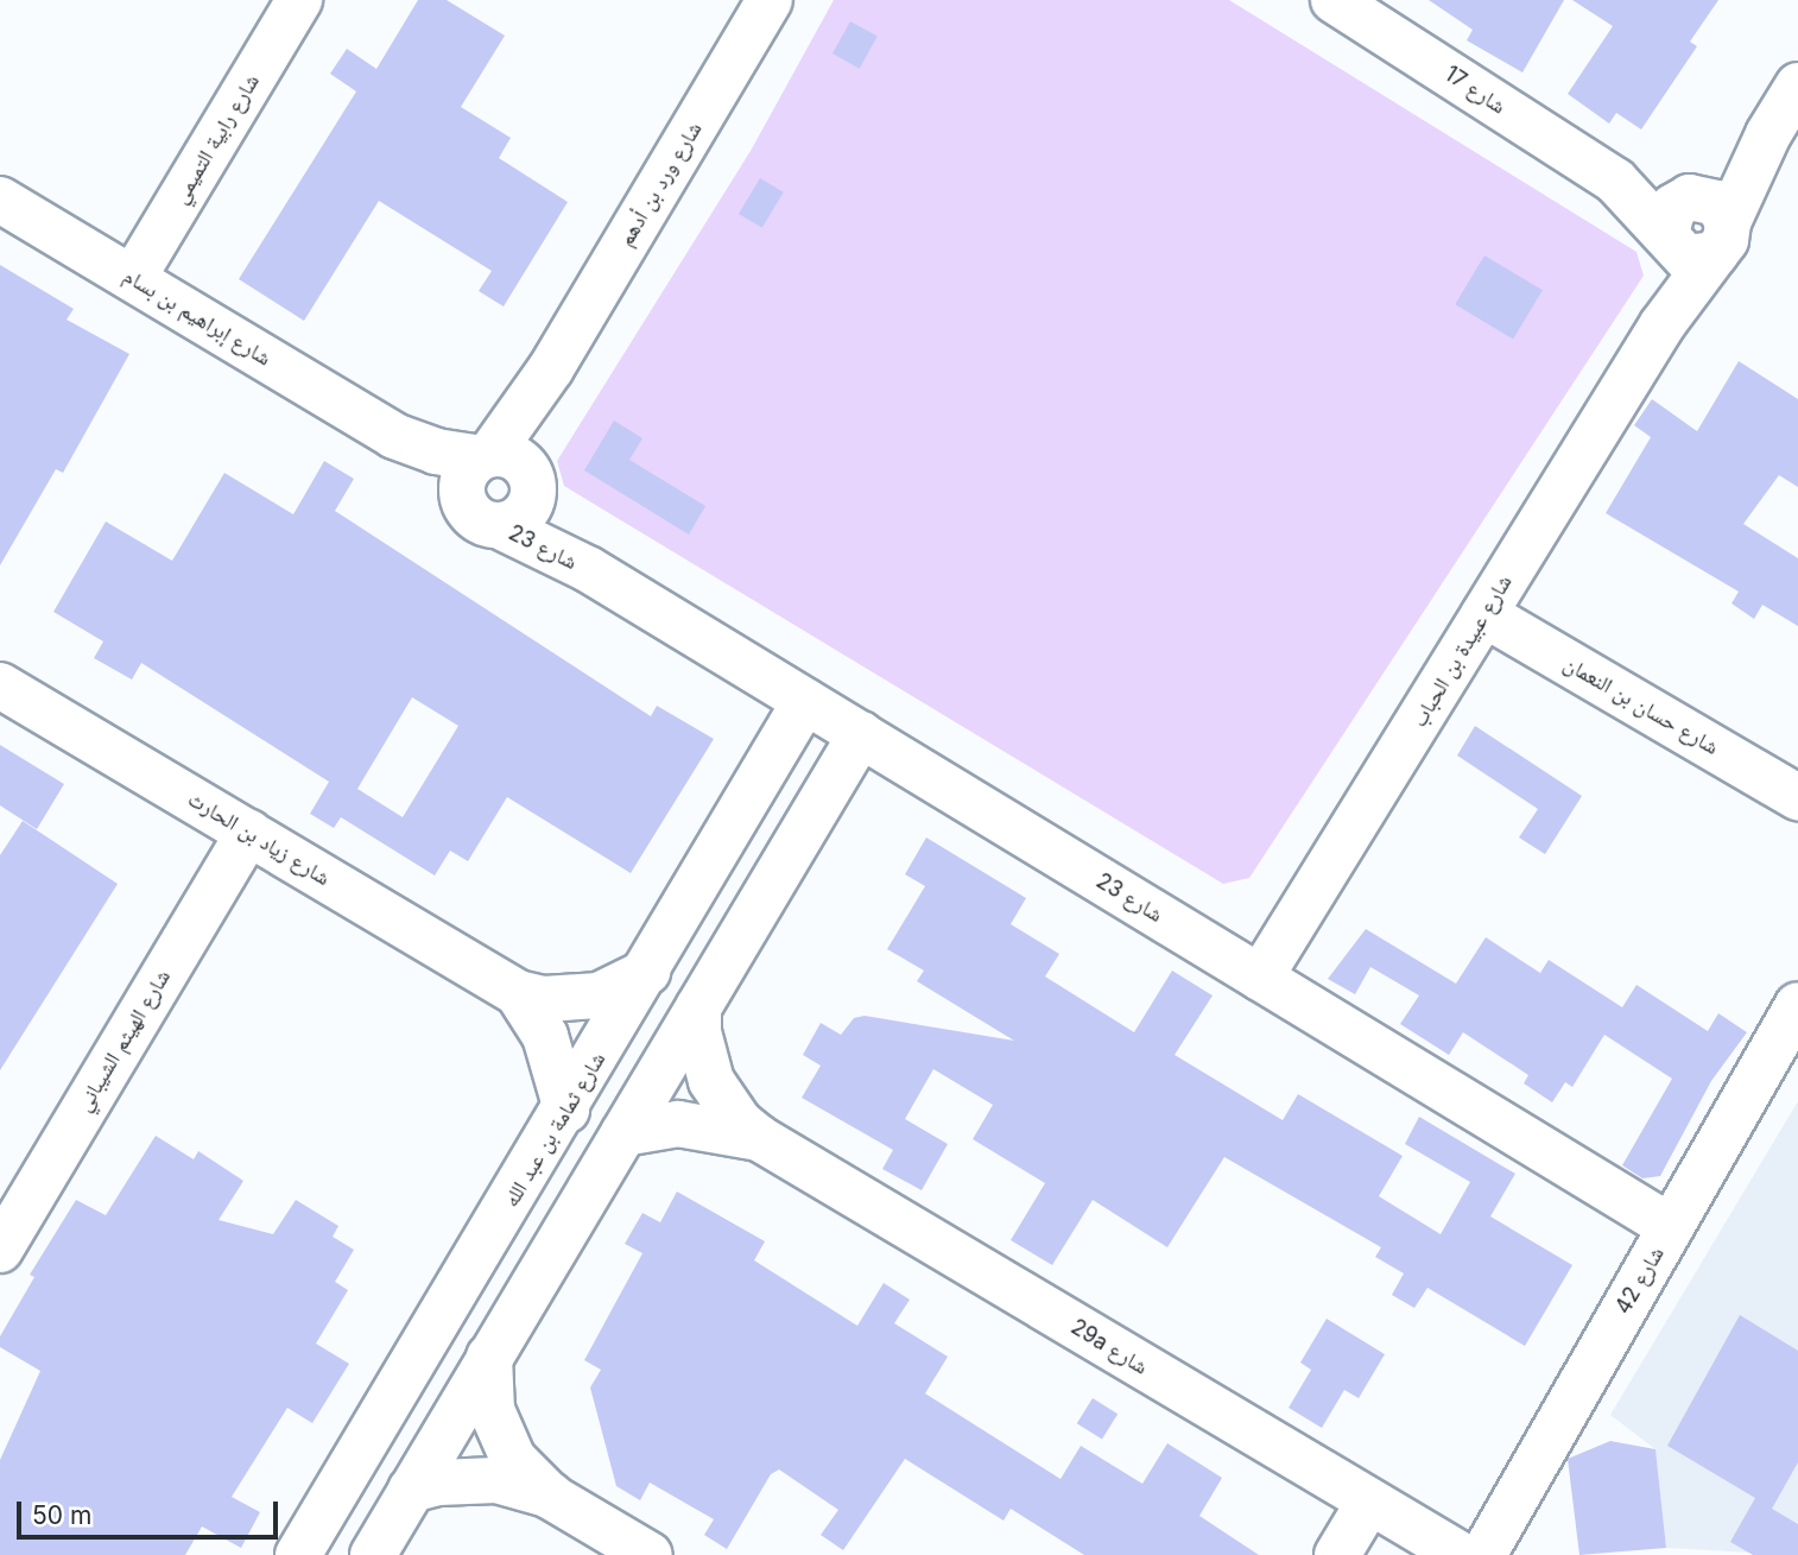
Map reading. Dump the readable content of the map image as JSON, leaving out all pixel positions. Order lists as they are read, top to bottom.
{
  "streets": {
    "street": [
      "شارع 17",
      "شارع رابية التميمي",
      "شارع ورد بن أدهم",
      "شارع إبراهيم بن بسام",
      "شارع 23",
      "شارع عبيدة بن الحباب",
      "شارع حسان بن النعمان",
      "شارع زياد بن الحارث",
      "شارع الهيثم الشيباني",
      "شارع ثمامة بن عبد الله",
      "شارع 42",
      "29a شارع"
    ]
  },
  "crossings": [
    ["شارع 17", "شارع عبيدة بن الحباب"],
    ["شارع رابية التميمي", "شارع إبراهيم بن بسام"],
    ["شارع ورد بن أدهم", "شارع إبراهيم بن بسام"],
    ["شارع ورد بن أدهم", "شارع 23"],
    ["شارع إبراهيم بن بسام", "شارع 23"],
    ["شارع 23", "شارع عبيدة بن الحباب"],
    ["شارع 23", "شارع ثمامة بن عبد الله"],
    ["شارع 23", "شارع 42"],
    ["شارع عبيدة بن الحباب", "شارع حسان بن النعمان"],
    ["شارع زياد بن الحارث", "شارع الهيثم الشيباني"],
    ["شارع زياد بن الحارث", "شارع ثمامة بن عبد الله"]
  ],
  "scale_bar": "50 m"
}
